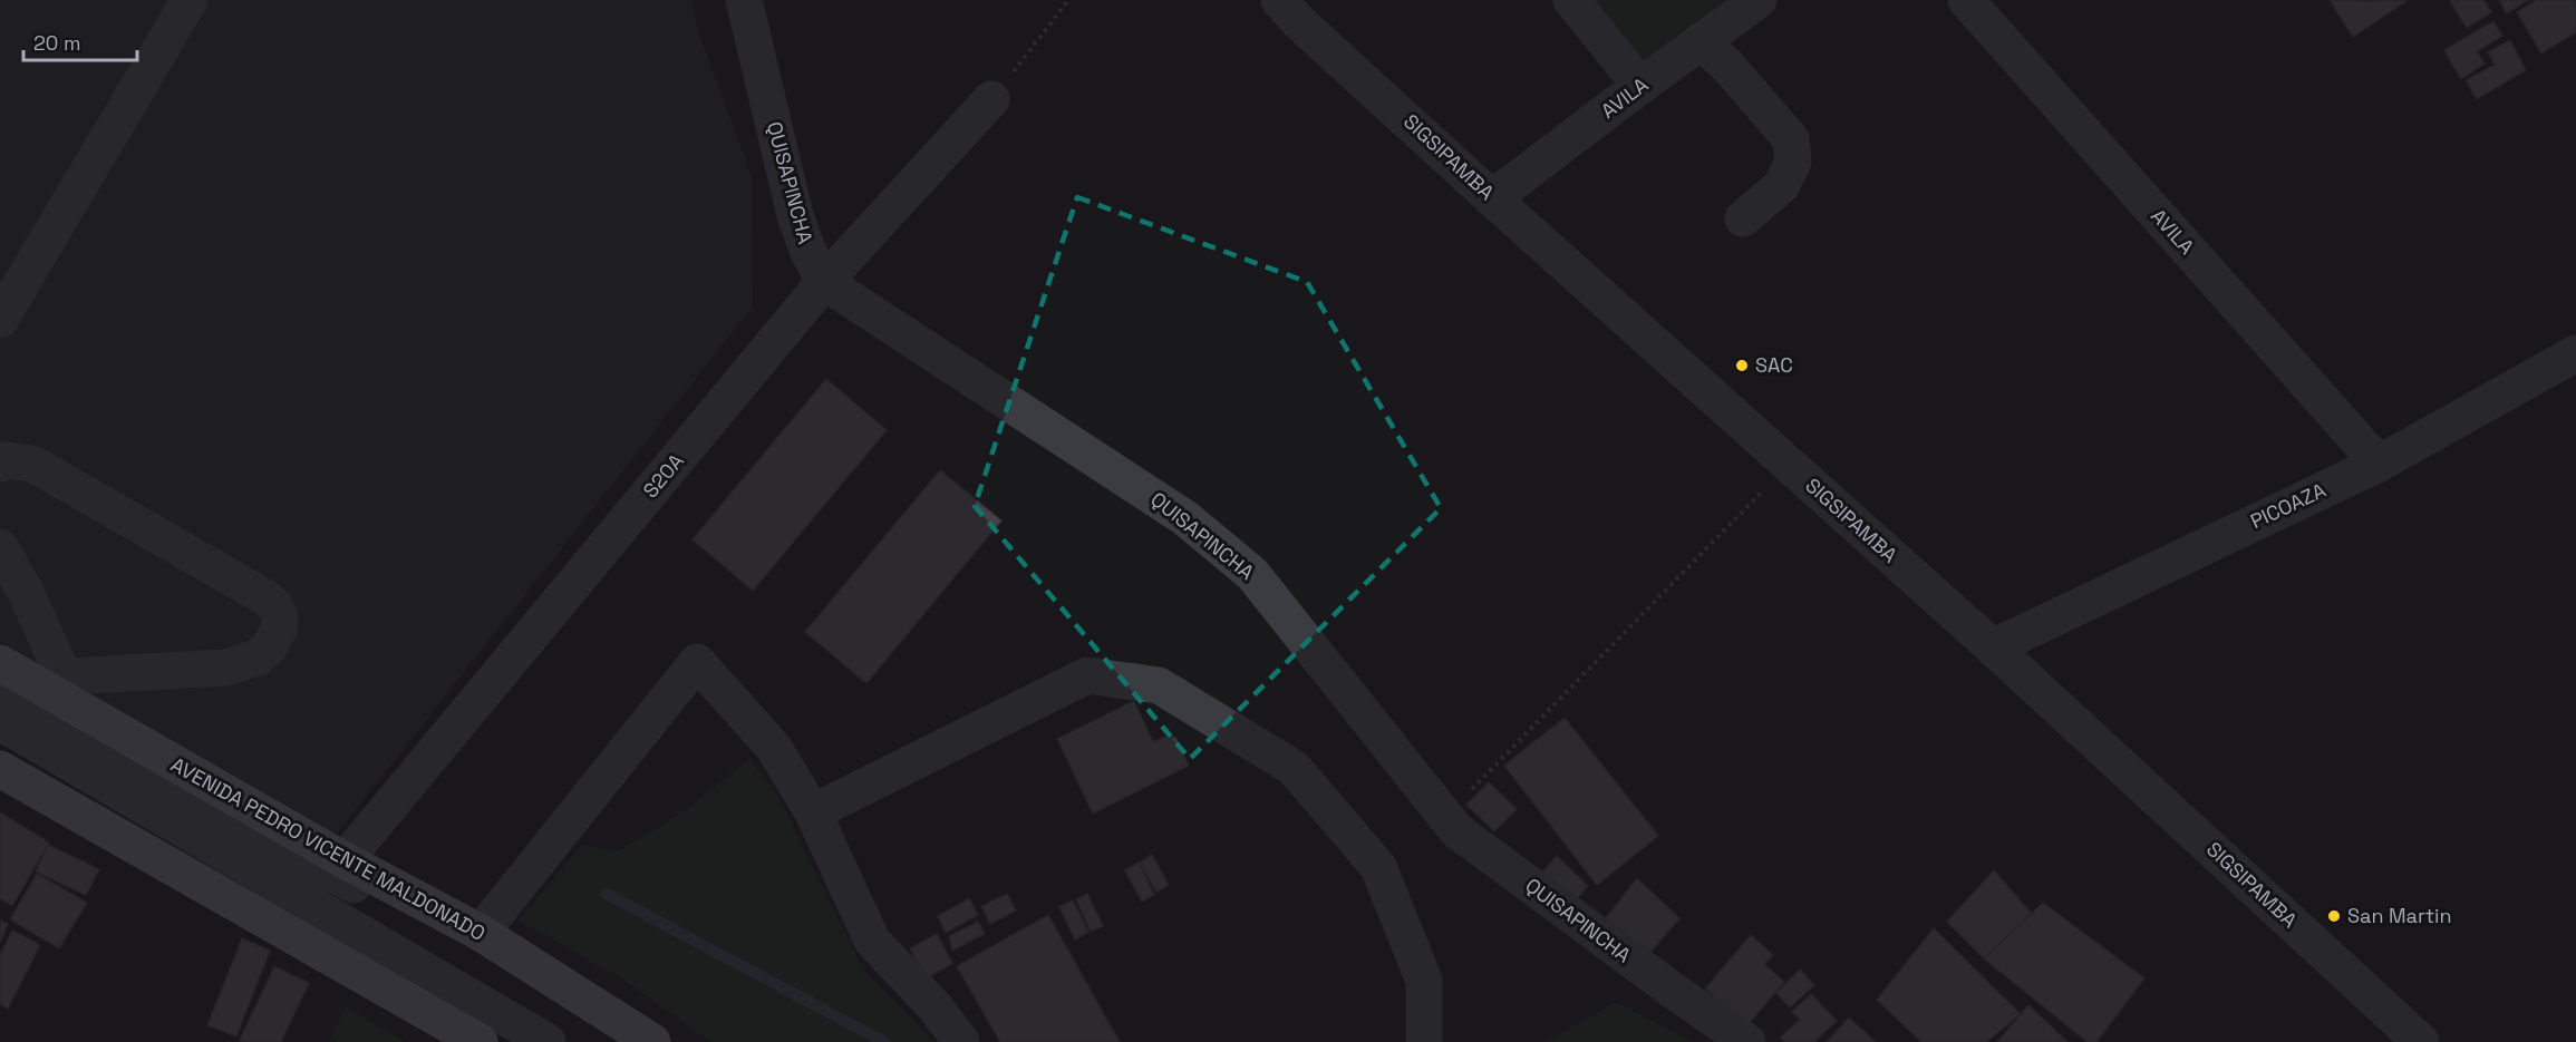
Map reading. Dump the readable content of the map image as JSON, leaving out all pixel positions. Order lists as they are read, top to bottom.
{
  "streets": {
    "main road": ["AVENIDA PEDRO VICENTE MALDONADO"],
    "street": [
      "AVILA",
      "SIGSIPAMBA",
      "QUISAPINCHA",
      "S20A",
      "PICOAZA"
    ]
  },
  "crossings": [
    ["AVILA", "SIGSIPAMBA"],
    ["AVILA", "PICOAZA"],
    ["SIGSIPAMBA", "PICOAZA"],
    ["QUISAPINCHA", "S20A"],
    ["S20A", "AVENIDA PEDRO VICENTE MALDONADO"]
  ],
  "places": ["SAC", "San Martin"],
  "scale_bar": "20 m"
}
